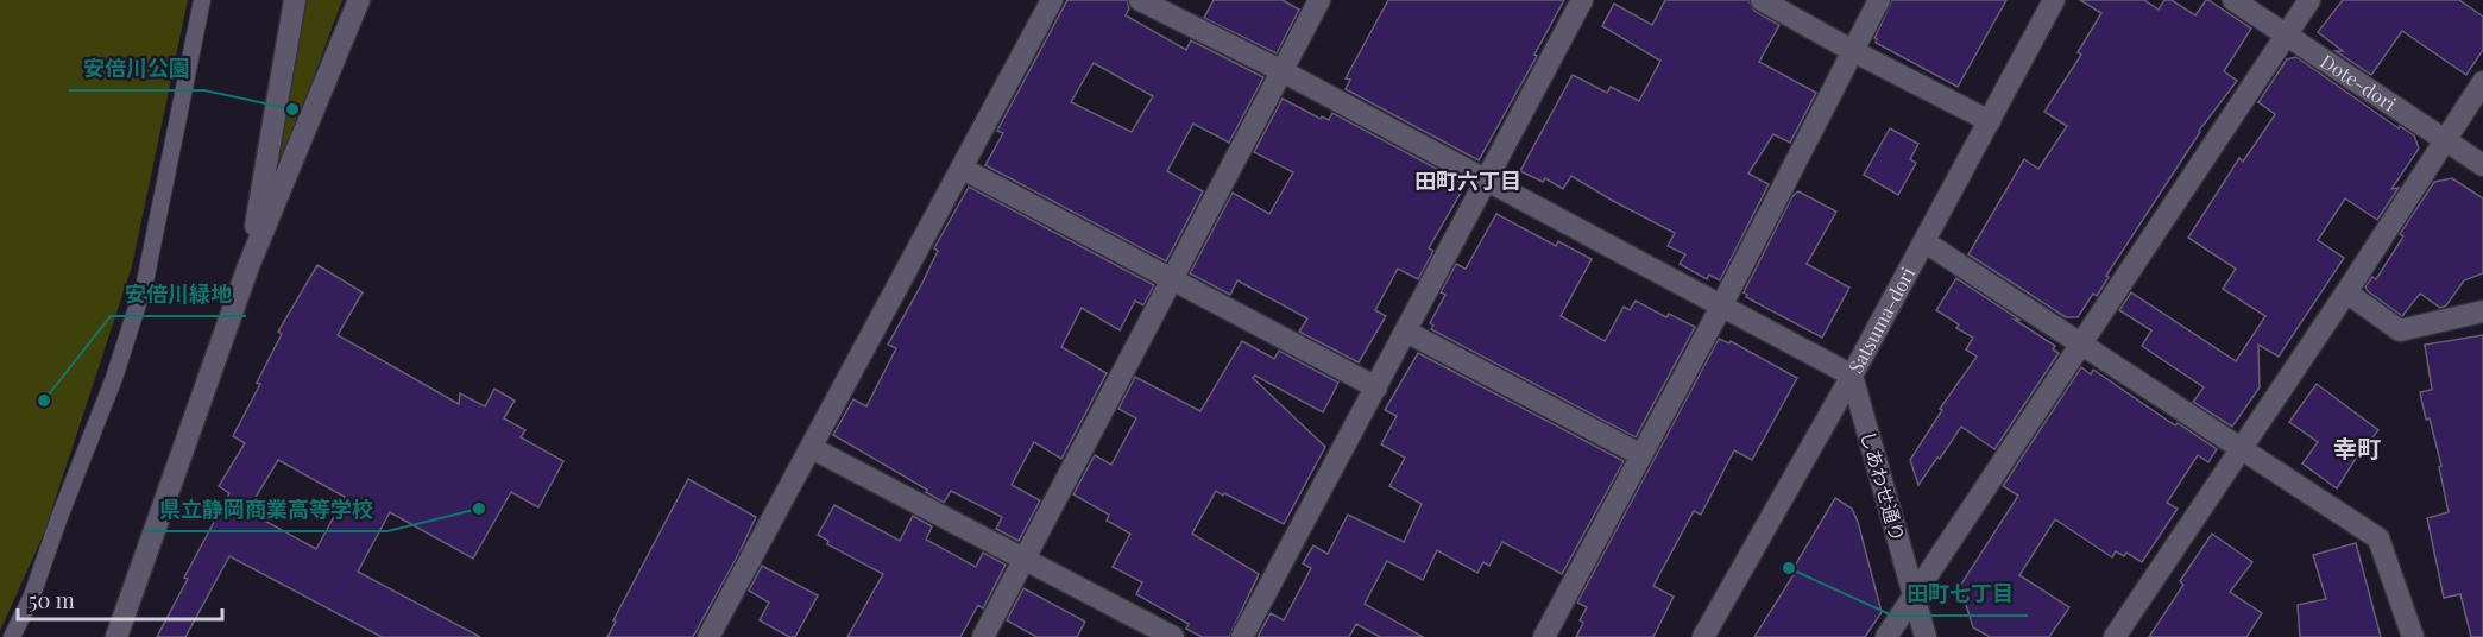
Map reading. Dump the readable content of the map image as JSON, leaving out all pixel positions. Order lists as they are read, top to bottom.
{
  "streets": {
    "street": ["Dote-dori", "Satsuma-dori", "しあわせ通り"]
  },
  "crossings": [
    ["Satsuma-dori", "しあわせ通り"]
  ],
  "districts": ["田町六丁目", "幸町"],
  "places": [
    "安倍川公園",
    "安倍川緑地",
    "県立静岡商業高等学校",
    "田町七丁目"
  ],
  "scale_bar": "50 m"
}
